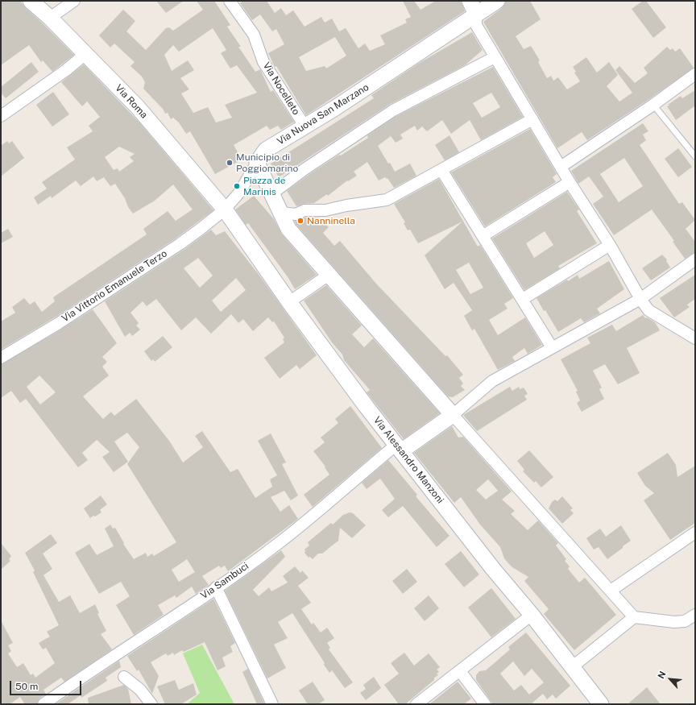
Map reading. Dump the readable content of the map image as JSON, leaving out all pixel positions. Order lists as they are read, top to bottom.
{
  "streets": {
    "main road": ["Via Roma", "Via Nuova San Marzano", "Via Alessandro Manzoni"],
    "street": ["Via Nocelleto", "Via Vittorio Emanuele Terzo", "Via Sambuci"]
  },
  "crossings": [
    ["Via Nocelleto", "Via Nuova San Marzano"],
    ["Via Roma", "Via Vittorio Emanuele Terzo"],
    ["Via Roma", "Via Alessandro Manzoni"],
    ["Via Nuova San Marzano", "Via Vittorio Emanuele Terzo"],
    ["Via Vittorio Emanuele Terzo", "Via Alessandro Manzoni"],
    ["Via Alessandro Manzoni", "Via Sambuci"]
  ],
  "places": ["Municipio di Poggiomarino", "Piazza de Marinis", "Nanninella"],
  "scale_bar": "50 m",
  "north": "top left"
}
